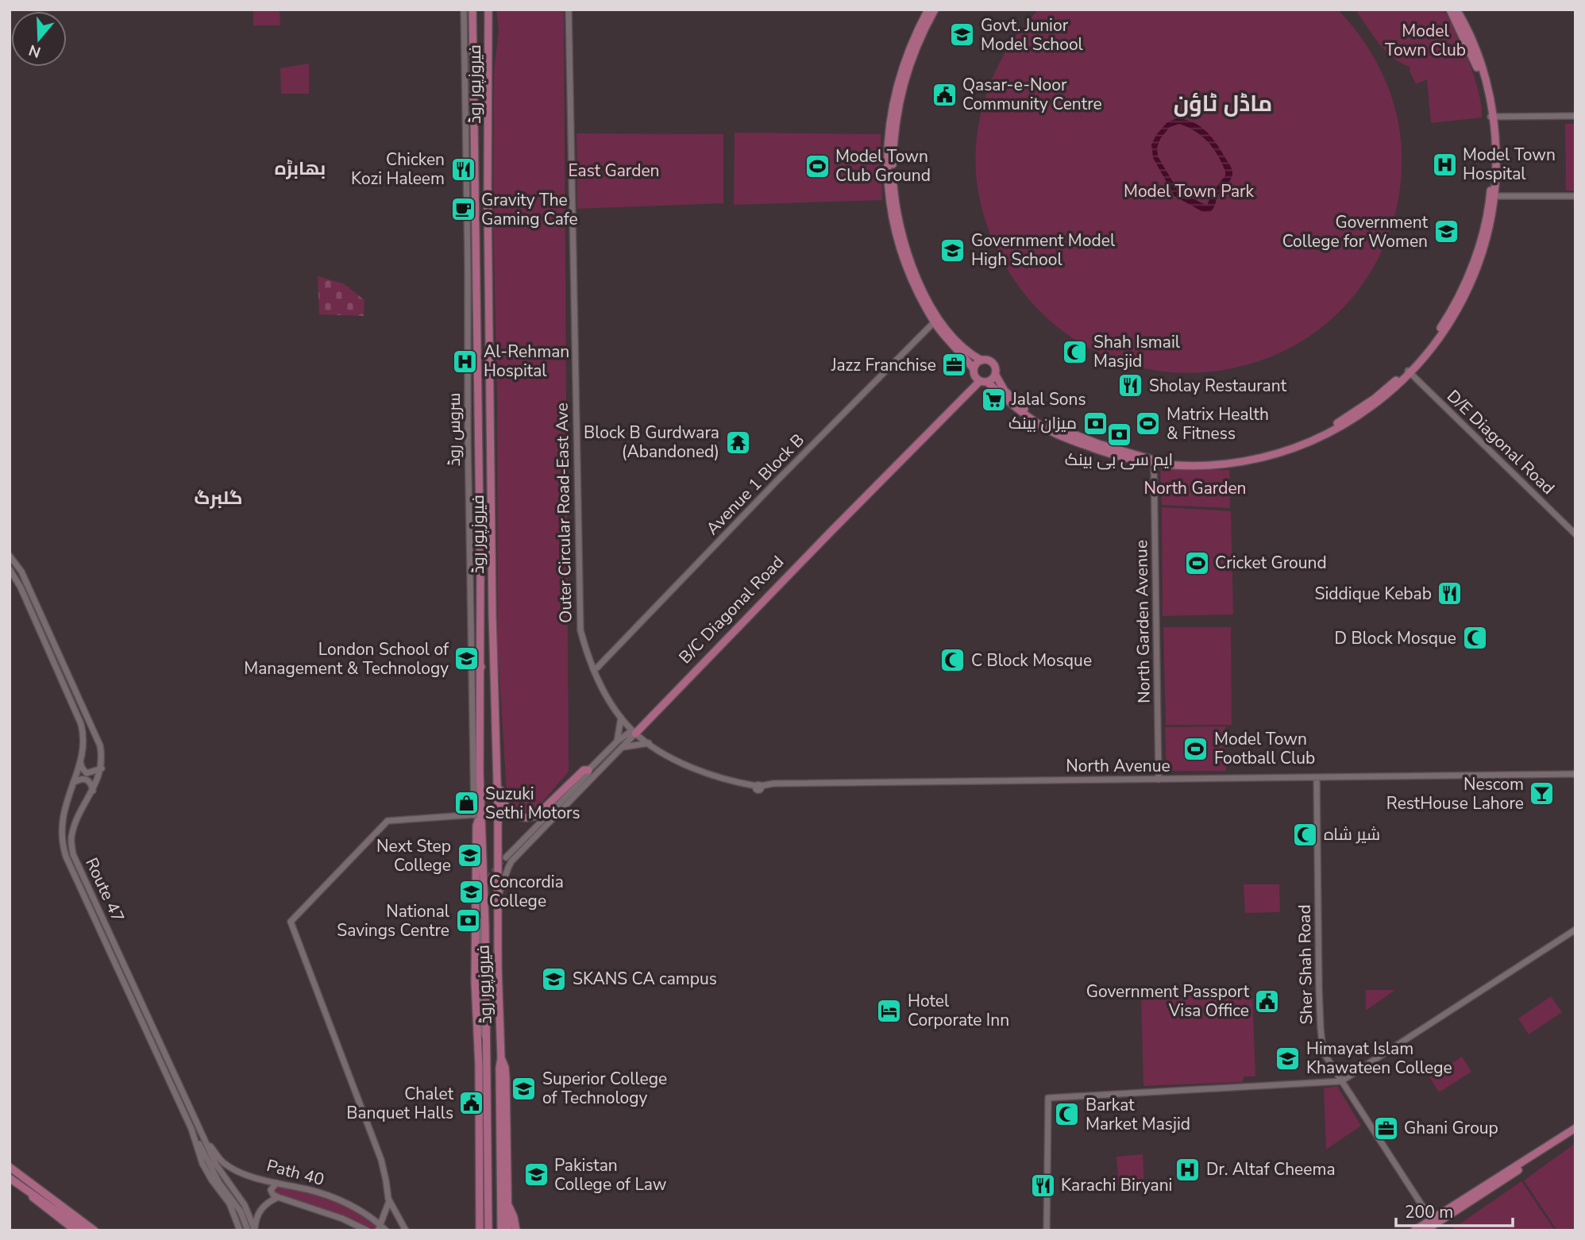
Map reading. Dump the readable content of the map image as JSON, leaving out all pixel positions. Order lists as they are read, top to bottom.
{
  "streets": {
    "main road": ["فیروزپور روڈ", "B/C Diagonal Road"],
    "street": [
      "سروس روڈ",
      "D/E Diagonal Road",
      "Avenue 1 Block B",
      "Outer Circular Road-East Ave",
      "North Garden Avenue",
      "North Avenue",
      "Route 47",
      "Sher Shah Road",
      "Path 40"
    ]
  },
  "crossings": [
    ["فیروزپور روڈ", "سروس روڈ"],
    ["Avenue 1 Block B", "Outer Circular Road-East Ave"],
    ["Outer Circular Road-East Ave", "B/C Diagonal Road"],
    ["Outer Circular Road-East Ave", "North Avenue"],
    ["North Garden Avenue", "North Avenue"],
    ["North Avenue", "Sher Shah Road"],
    ["Route 47", "Path 40"]
  ],
  "districts": ["ماڈل ٹاؤن", "بھابڑہ", "گلبرگ"],
  "parks": [
    "Model Town Club",
    "East Garden",
    "Model Town Park",
    "North Garden"
  ],
  "places": {
    "school or university": [
      "Govt. Junior Model School",
      "Government College for Women",
      "Government Model High School",
      "London School of Management & Technology",
      "Next Step College",
      "Concordia College",
      "SKANS CA campus",
      "Himayat Islam Khawateen College",
      "Superior College of Technology",
      "Pakistan College of Law"
    ],
    "public building": ["Qasar-e-Noor Community Centre", "Government Passport Visa Office", "Chalet Banquet Halls"],
    "hospital": ["Model Town Hospital", "Al-Rehman Hospital", "Dr. Altaf Cheema"],
    "sports": [
      "Model Town Club Ground",
      "Matrix Health & Fitness",
      "Cricket Ground",
      "Model Town Football Club"
    ],
    "restaurant": [
      "Chicken Kozi Haleem",
      "Sholay Restaurant",
      "Siddique Kebab",
      "Karachi Biryani"
    ],
    "cafe": ["Gravity The Gaming Cafe"],
    "mosque": [
      "Shah Ismail Masjid",
      "D Block Mosque",
      "C Block Mosque",
      "شیر شاہ",
      "Barkat Market Masjid"
    ],
    "office": ["Jazz Franchise", "Ghani Group"],
    "supermarket": ["Jalal Sons"],
    "bank": ["میزان بینک", "ایم سی بی بینک", "National Savings Centre"],
    "temple": ["Block B Gurdwara (Abandoned)"],
    "bar": ["Nescom RestHouse Lahore"],
    "shop": ["Suzuki Sethi Motors"],
    "hotel": ["Hotel Corporate Inn"]
  },
  "scale_bar": "200 m",
  "north": "bottom"
}
